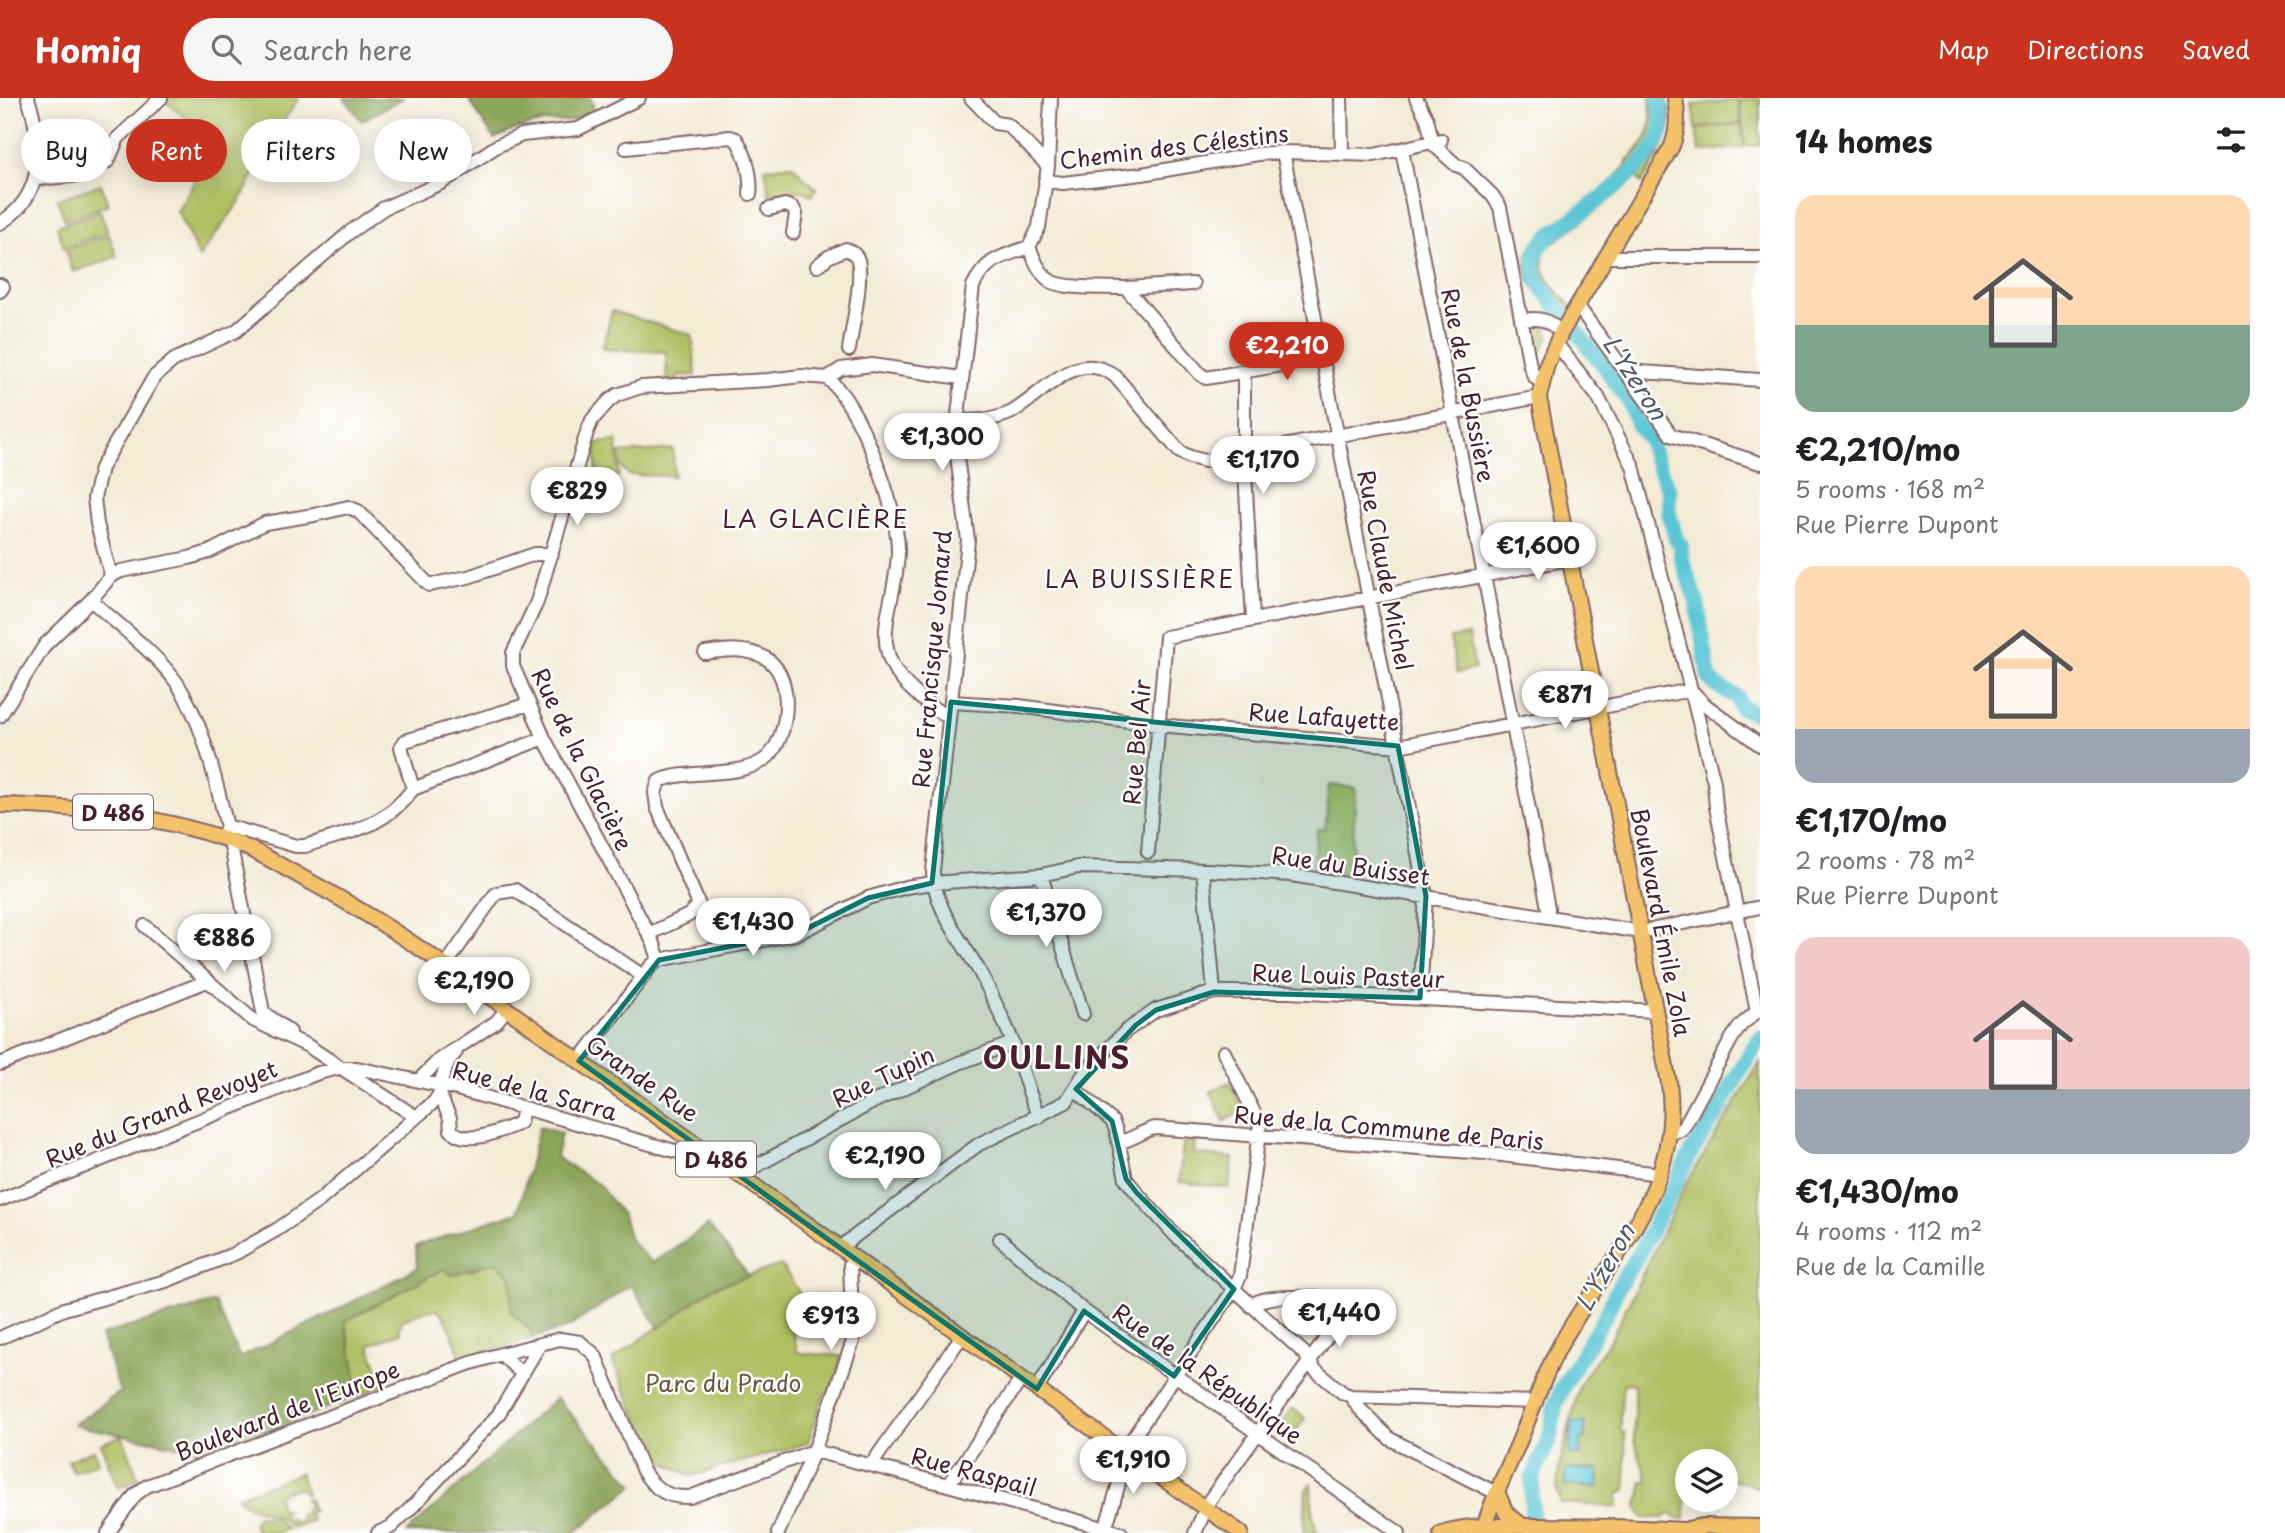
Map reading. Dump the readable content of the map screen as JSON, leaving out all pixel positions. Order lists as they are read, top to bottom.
{
  "streets": {
    "main road": ["D 486", "Boulevard Émile Zola", "Grande Rue"],
    "street": [
      "Chemin des Célestins",
      "Rue de la Bussière",
      "Rue Claude Michel",
      "Rue Francisque Jomard",
      "Rue Lafayette",
      "Rue Bel Air",
      "Rue de la Glacière",
      "Rue du Buisset",
      "Rue Louis Pasteur",
      "Rue Tupin",
      "Rue de la Sarra",
      "Rue du Grand Revoyet",
      "Rue de la Commune de Paris",
      "Rue de la République",
      "Boulevard de l'Europe",
      "Rue Raspail"
    ]
  },
  "crossings": [
    ["Chemin des Célestins", "Rue de la Bussière"],
    ["Chemin des Célestins", "Rue Claude Michel"],
    ["Rue de la Bussière", "Rue Lafayette"],
    ["Rue de la Bussière", "Rue du Buisset"],
    ["Rue Claude Michel", "Rue Lafayette"],
    ["Rue Claude Michel", "Rue du Buisset"],
    ["Rue Claude Michel", "Rue Louis Pasteur"],
    ["Rue Francisque Jomard", "Rue Lafayette"],
    ["Rue Francisque Jomard", "Rue de la Glacière"],
    ["Rue Francisque Jomard", "Rue du Buisset"],
    ["Rue Lafayette", "Rue Bel Air"],
    ["Rue Lafayette", "Boulevard Émile Zola"],
    ["Rue de la Glacière", "Rue du Buisset"],
    ["Rue du Buisset", "Boulevard Émile Zola"],
    ["Boulevard Émile Zola", "Rue Louis Pasteur"],
    ["Boulevard Émile Zola", "Rue de la Commune de Paris"],
    ["Rue Louis Pasteur", "Grande Rue"],
    ["Rue Tupin", "Grande Rue"],
    ["Grande Rue", "Rue de la Sarra"],
    ["Rue de la Sarra", "Rue du Grand Revoyet"],
    ["Boulevard de l'Europe", "Rue Raspail"]
  ],
  "districts": ["LA GLACIÈRE", "LA BUISSIÈRE", "OULLINS"],
  "water": ["L'Yzeron"],
  "parks": ["Parc du Prado"],
  "page": {
    "header": "Homiq",
    "search": "Search here",
    "nav": ["Map", "Directions", "Saved"],
    "heading": "14 homes",
    "chip": [
      "Buy",
      "Rent",
      "Filters",
      "New"
    ],
    "list": [
      {
        "name": "€2,210/mo",
        "note": "5 rooms · 168 m² · Rue Pierre Dupont"
      },
      {
        "name": "€1,170/mo",
        "note": "2 rooms · 78 m² · Rue Pierre Dupont"
      },
      {
        "name": "€1,430/mo",
        "note": "4 rooms · 112 m² · Rue de la Camille"
      }
    ],
    "price": [
      "€2,210",
      "€1,300",
      "€1,170",
      "€829",
      "€1,600",
      "€871",
      "€1,370",
      "€1,430",
      "€886",
      "€2,190",
      "€2,190",
      "€1,440",
      "€913",
      "€1,910"
    ]
  }
}
